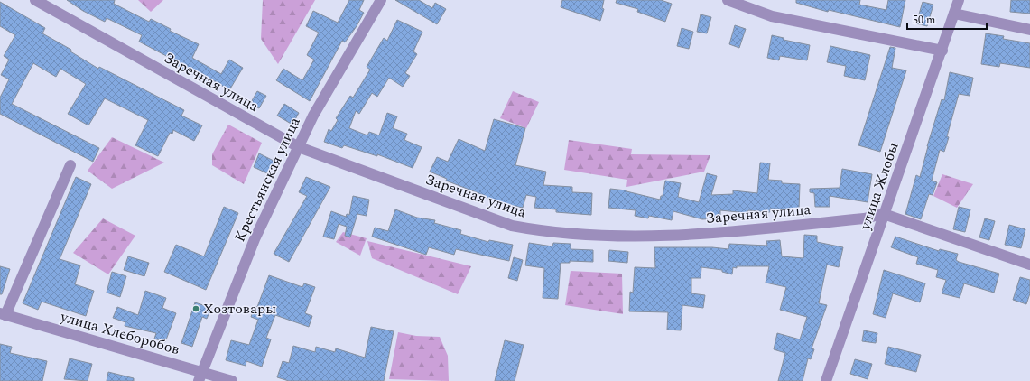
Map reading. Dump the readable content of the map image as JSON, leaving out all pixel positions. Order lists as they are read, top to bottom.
{
  "streets": {
    "street": [
      "Заречная улица",
      "Крестьянская улица",
      "улица Жлобы",
      "улица Хлеборобов"
    ]
  },
  "crossings": [
    ["Заречная улица", "Крестьянская улица"],
    ["Заречная улица", "улица Жлобы"],
    ["Крестьянская улица", "улица Хлеборобов"]
  ],
  "places": ["Хозтовары"],
  "scale_bar": "50 m"
}
